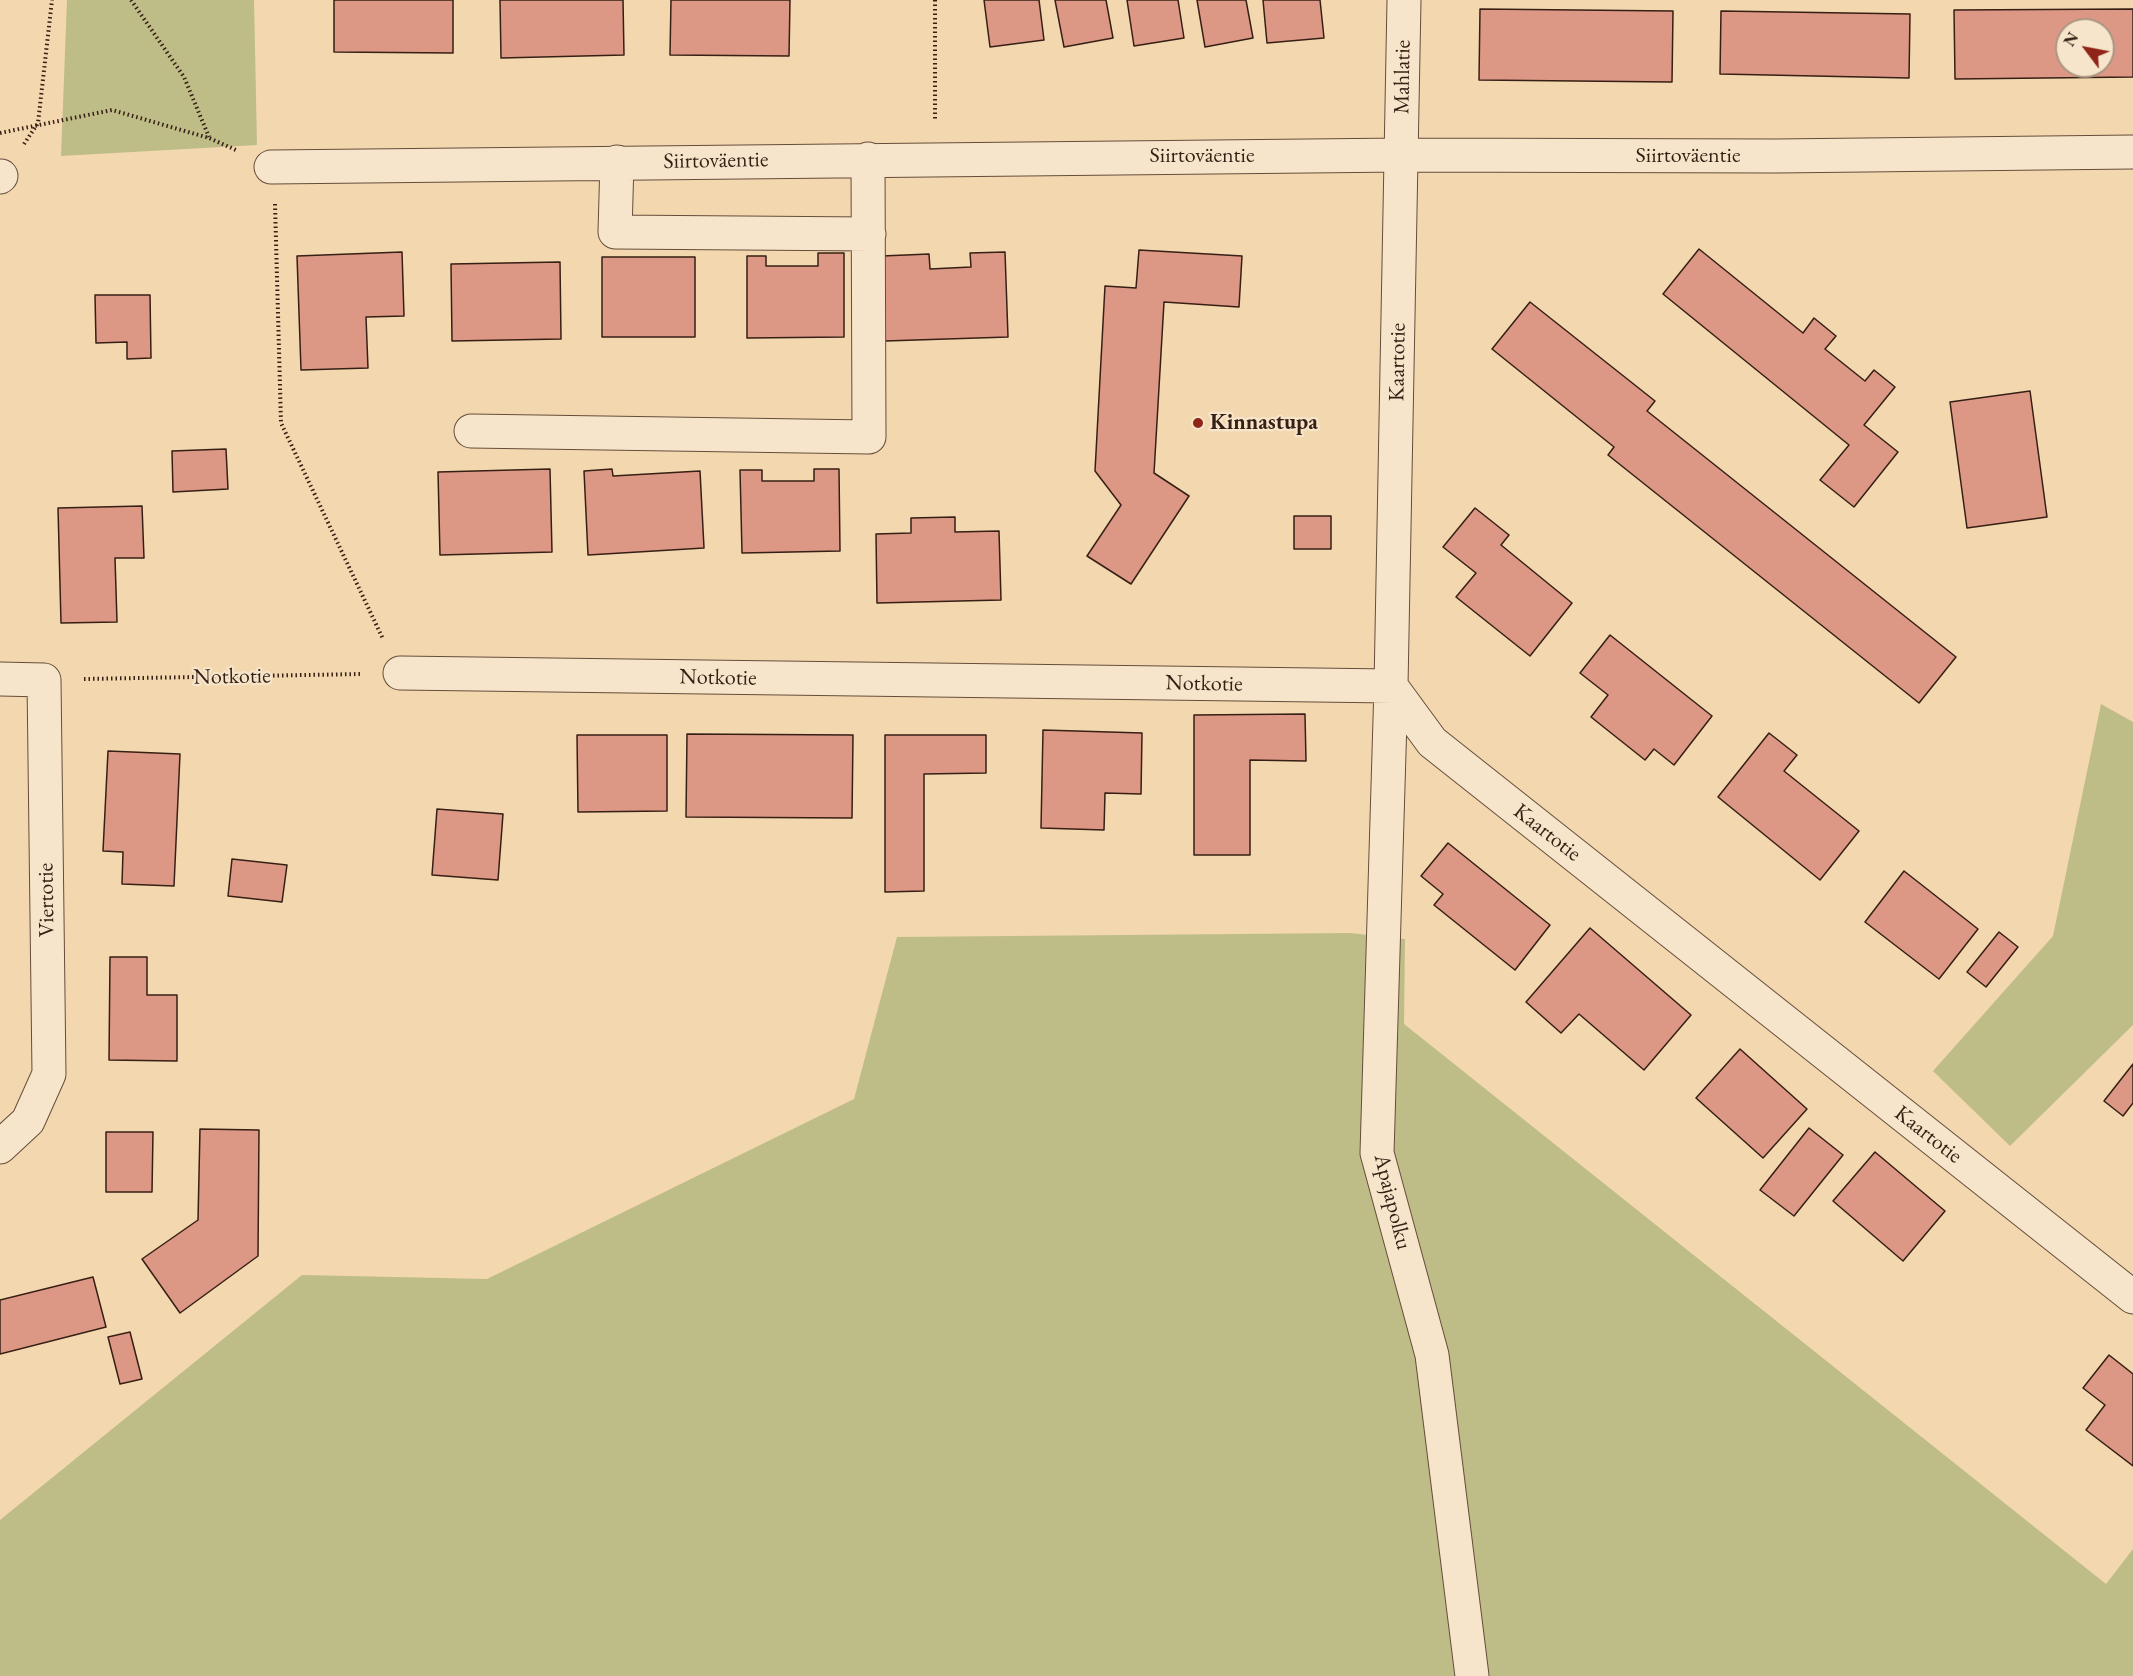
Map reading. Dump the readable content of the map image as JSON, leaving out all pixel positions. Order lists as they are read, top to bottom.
{
  "streets": {
    "street": [
      "Mahlatie",
      "Siirtoväentie",
      "Kaartotie",
      "Notkotie",
      "Viertotie",
      "Apajapolku"
    ]
  },
  "crossings": [
    ["Mahlatie", "Siirtoväentie"],
    ["Mahlatie", "Kaartotie"],
    ["Siirtoväentie", "Kaartotie"],
    ["Kaartotie", "Notkotie"],
    ["Kaartotie", "Apajapolku"],
    ["Notkotie", "Viertotie"],
    ["Notkotie", "Apajapolku"]
  ],
  "places": ["Kinnastupa"],
  "north": "top left"
}
